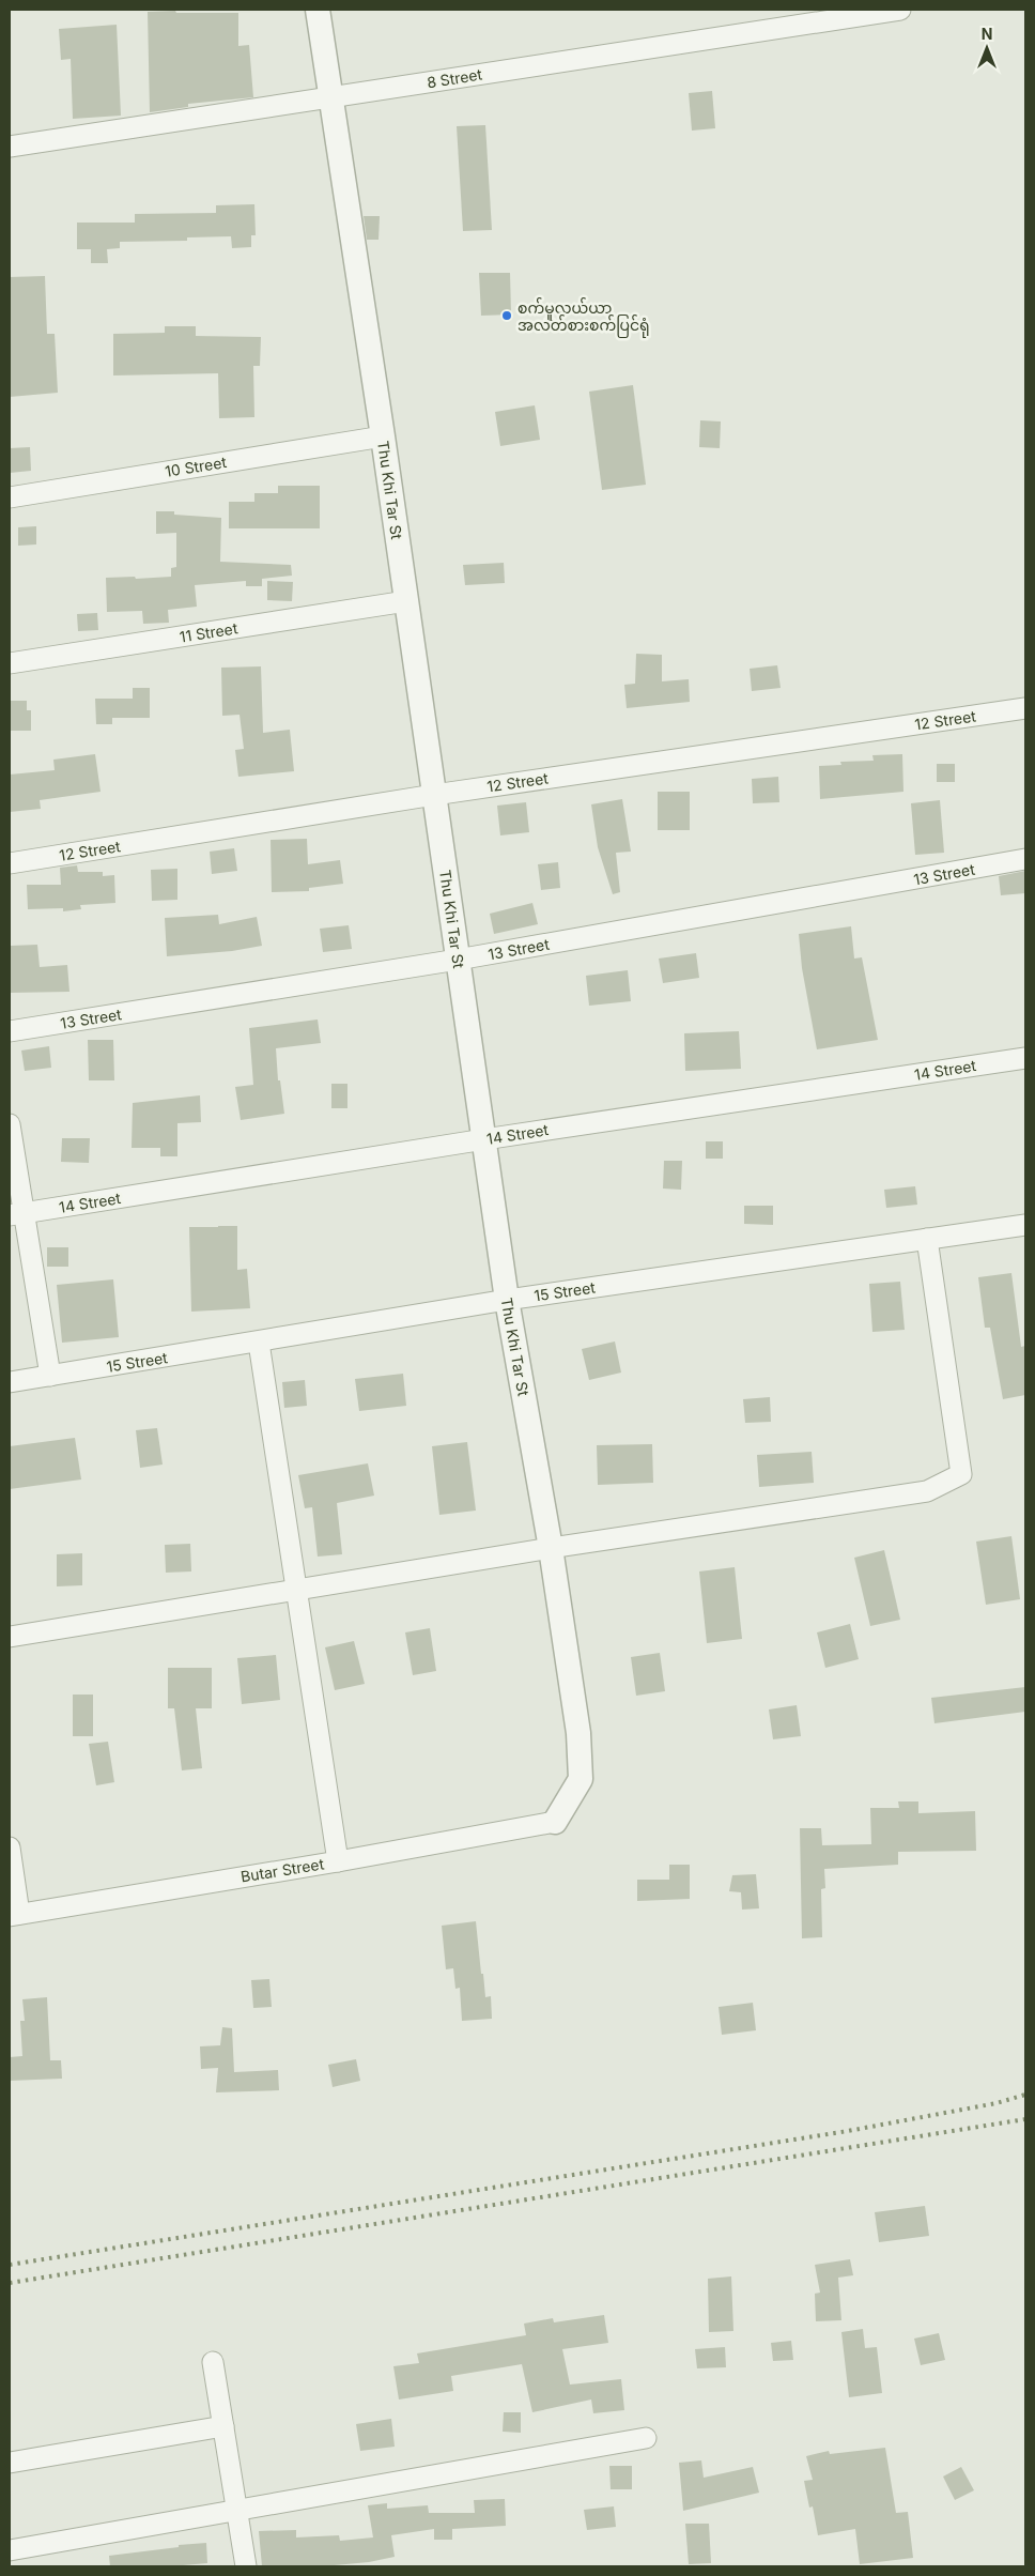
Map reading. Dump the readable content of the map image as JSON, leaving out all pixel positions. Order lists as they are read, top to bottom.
{
  "streets": {
    "street": [
      "8 Street",
      "10 Street",
      "Thu Khi Tar St",
      "11 Street",
      "12 Street",
      "13 Street",
      "14 Street",
      "15 Street",
      "Butar Street"
    ]
  },
  "crossings": [
    ["8 Street", "Thu Khi Tar St"],
    ["10 Street", "Thu Khi Tar St"],
    ["Thu Khi Tar St", "11 Street"],
    ["Thu Khi Tar St", "12 Street"],
    ["Thu Khi Tar St", "13 Street"],
    ["Thu Khi Tar St", "14 Street"],
    ["Thu Khi Tar St", "15 Street"],
    ["Thu Khi Tar St", "Butar Street"]
  ],
  "places": ["စက်မှုလယ်ယာ အလတ်စားစက်ပြင်ရုံ"],
  "north": "top"
}
